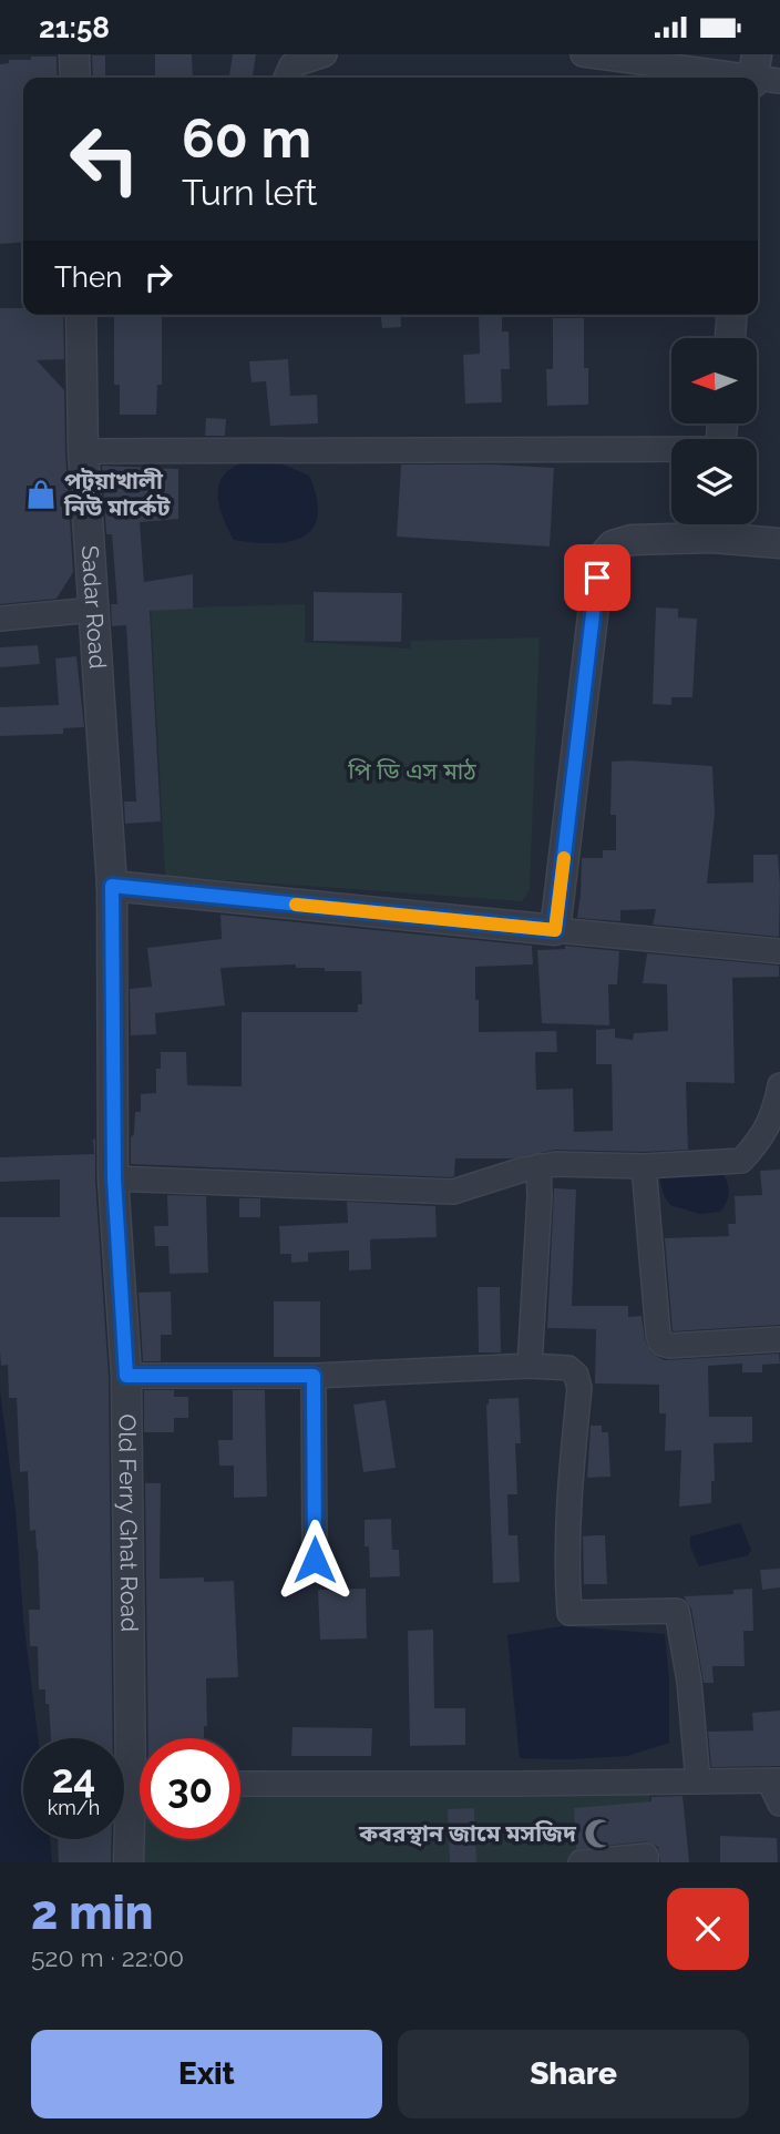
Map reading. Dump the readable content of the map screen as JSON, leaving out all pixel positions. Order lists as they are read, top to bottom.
{
  "streets": {
    "street": ["Sadar Road", "Old Ferry Ghat Road"]
  },
  "crossings": [
    ["Sadar Road", "Old Ferry Ghat Road"]
  ],
  "parks": ["পি ডি এস মাঠ"],
  "places": {
    "shop": ["পটুয়াখালী নিউ মার্কেট"],
    "mosque": ["কবরস্থান জামে মসজিদ"]
  },
  "north": "left",
  "page": {
    "status": "21:58",
    "turn": ["60 m", "Turn left"],
    "then": "Then",
    "speed": "24 km/h",
    "limit": "30",
    "heading": ["2 min", "520 m · 22:00"],
    "buttons": ["Exit", "Share"]
  }
}
